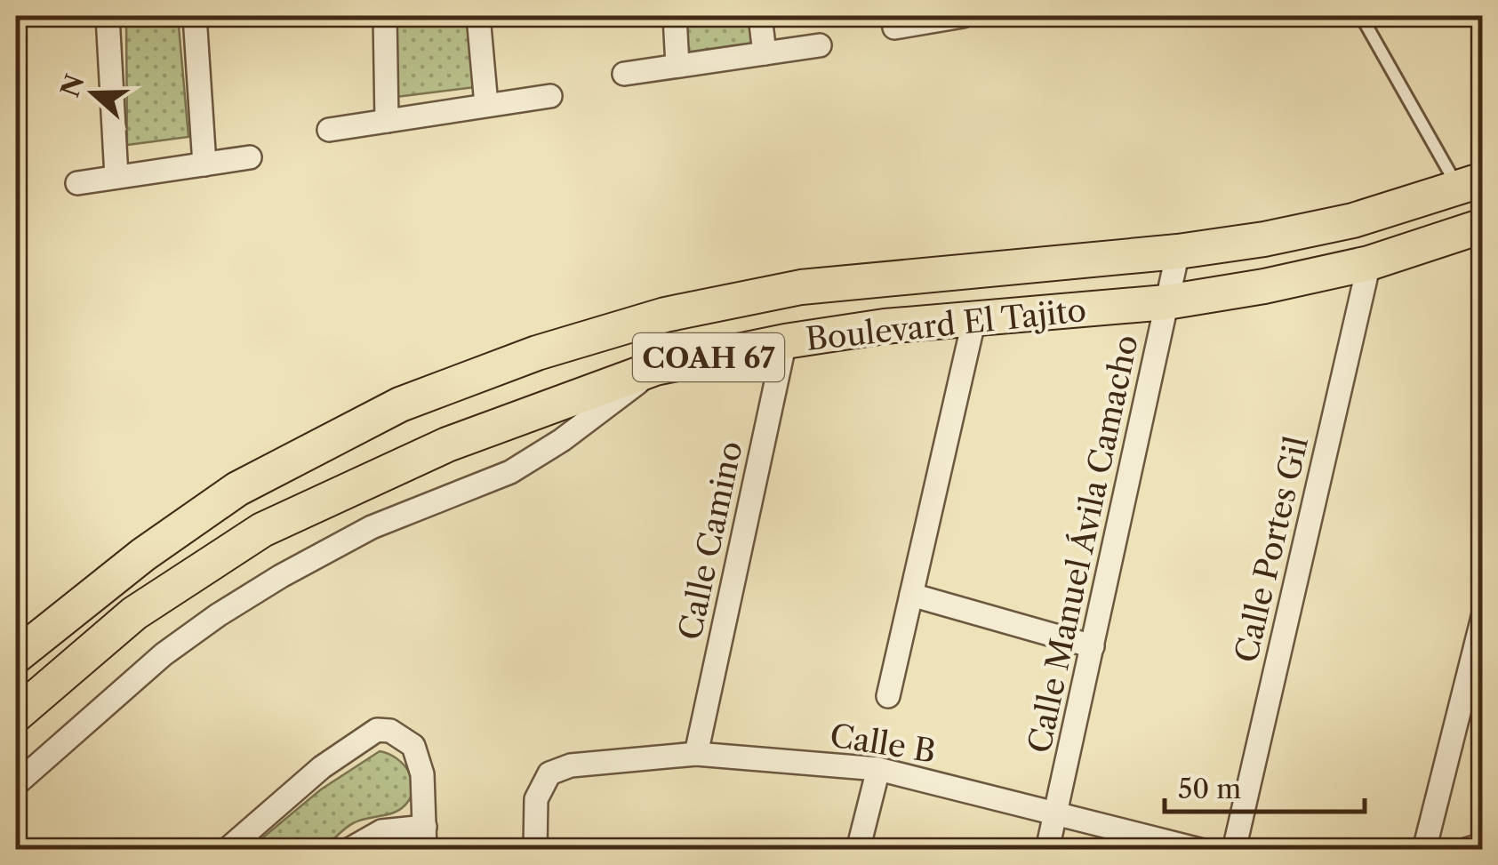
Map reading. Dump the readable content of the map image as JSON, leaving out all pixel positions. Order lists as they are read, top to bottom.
{
  "streets": {
    "main road": ["Boulevard El Tajito", "COAH 67"],
    "street": [
      "Calle Camino",
      "Calle Manuel Ávila Camacho",
      "Calle Portes Gil",
      "Calle B"
    ]
  },
  "crossings": [
    ["Boulevard El Tajito", "Calle Camino"],
    ["Boulevard El Tajito", "Calle Manuel Ávila Camacho"],
    ["Boulevard El Tajito", "Calle Portes Gil"],
    ["Calle Camino", "Calle B"],
    ["Calle Manuel Ávila Camacho", "Calle B"]
  ],
  "scale_bar": "50 m",
  "north": "left"
}
